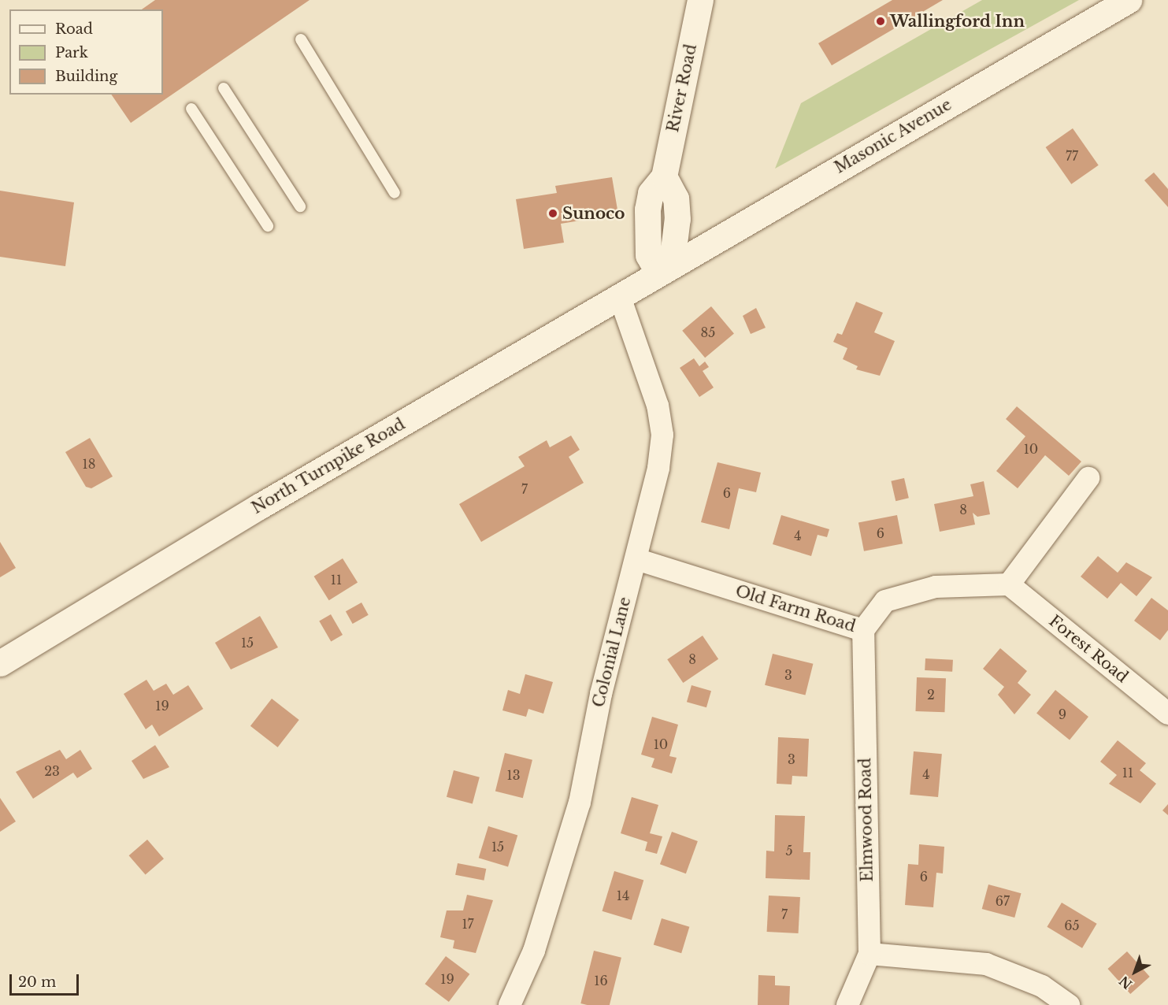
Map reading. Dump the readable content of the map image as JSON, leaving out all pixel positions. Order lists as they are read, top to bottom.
{
  "streets": {
    "main road": ["River Road", "Masonic Avenue", "North Turnpike Road"],
    "street": [
      "Old Farm Road",
      "Forest Road",
      "Colonial Lane",
      "Elmwood Road"
    ]
  },
  "crossings": [
    ["River Road", "Masonic Avenue"],
    ["River Road", "North Turnpike Road"],
    ["Masonic Avenue", "North Turnpike Road"],
    ["North Turnpike Road", "Colonial Lane"],
    ["Old Farm Road", "Forest Road"],
    ["Old Farm Road", "Colonial Lane"],
    ["Old Farm Road", "Elmwood Road"]
  ],
  "places": ["Wallingford Inn", "Sunoco"],
  "house_numbers": [
    "77",
    "85",
    "10",
    "18",
    "7",
    "6",
    "8",
    "6",
    "4",
    "11",
    "15",
    "8",
    "3",
    "2",
    "19",
    "9",
    "10",
    "3",
    "23",
    "11",
    "4",
    "13",
    "15",
    "5",
    "6",
    "14",
    "67",
    "7",
    "17",
    "65",
    "19",
    "16"
  ],
  "legend": ["Road", "Park", "Building"],
  "scale_bar": "20 m",
  "north": "bottom left"
}
